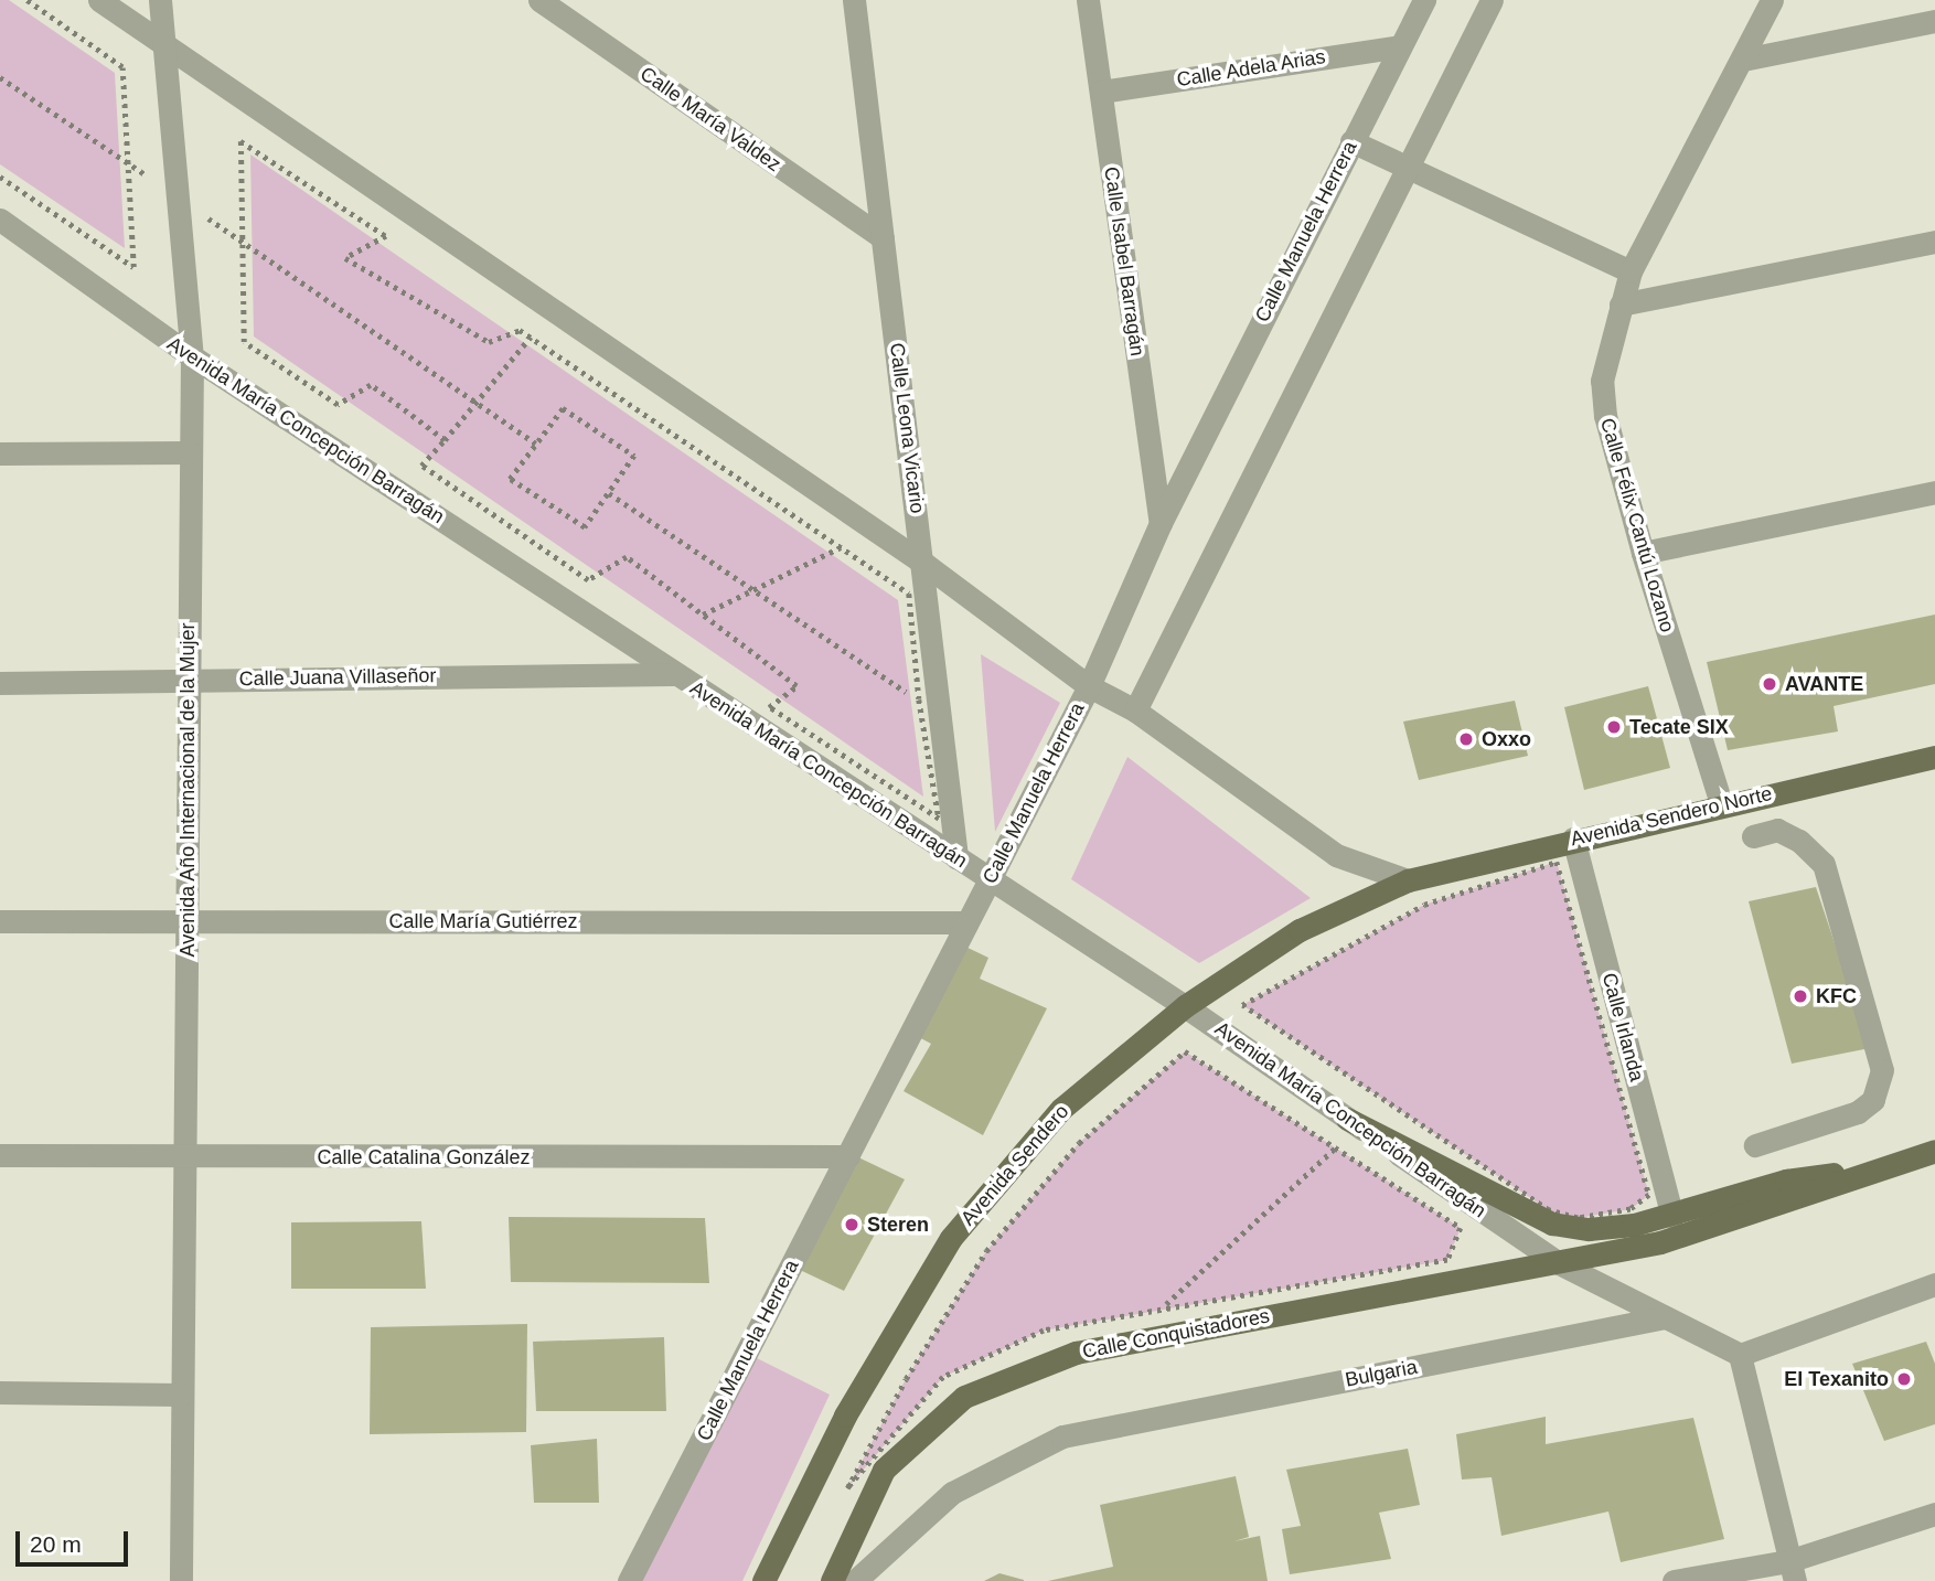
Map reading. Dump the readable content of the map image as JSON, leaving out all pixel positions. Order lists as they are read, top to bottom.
{
  "streets": {
    "main road": ["Avenida Sendero Norte", "Avenida Sendero", "Calle Conquistadores"],
    "street": [
      "Calle Adela Arias",
      "Calle María Valdez",
      "Calle Manuela Herrera",
      "Calle Isabel Barragán",
      "Calle Leona Vicario",
      "Avenida María Concepción Barragán",
      "Calle Félix Cantú Lozano",
      "Calle Juana Villaseñor",
      "Avenida Año Internacional de la Mujer",
      "Calle María Gutiérrez",
      "Calle Irlanda",
      "Calle Catalina González",
      "Bulgaria"
    ]
  },
  "crossings": [
    ["Calle Adela Arias", "Calle Manuela Herrera"],
    ["Calle Adela Arias", "Calle Isabel Barragán"],
    ["Calle María Valdez", "Calle Leona Vicario"],
    ["Calle Manuela Herrera", "Calle Isabel Barragán"],
    ["Calle Manuela Herrera", "Avenida María Concepción Barragán"],
    ["Calle Manuela Herrera", "Calle María Gutiérrez"],
    ["Calle Manuela Herrera", "Calle Catalina González"],
    ["Calle Leona Vicario", "Avenida María Concepción Barragán"],
    ["Avenida María Concepción Barragán", "Calle Juana Villaseñor"],
    ["Avenida María Concepción Barragán", "Avenida Año Internacional de la Mujer"],
    ["Avenida María Concepción Barragán", "Avenida Sendero"],
    ["Avenida María Concepción Barragán", "Calle Conquistadores"],
    ["Avenida María Concepción Barragán", "Bulgaria"],
    ["Calle Félix Cantú Lozano", "Avenida Sendero Norte"],
    ["Calle Juana Villaseñor", "Avenida Año Internacional de la Mujer"],
    ["Avenida Año Internacional de la Mujer", "Calle María Gutiérrez"],
    ["Avenida Año Internacional de la Mujer", "Calle Catalina González"],
    ["Avenida Sendero Norte", "Calle Irlanda"],
    ["Avenida Sendero Norte", "Avenida Sendero"],
    ["Calle Conquistadores", "Bulgaria"]
  ],
  "places": [
    "AVANTE",
    "Tecate SIX",
    "Oxxo",
    "KFC",
    "Steren",
    "El Texanito"
  ],
  "scale_bar": "20 m"
}
